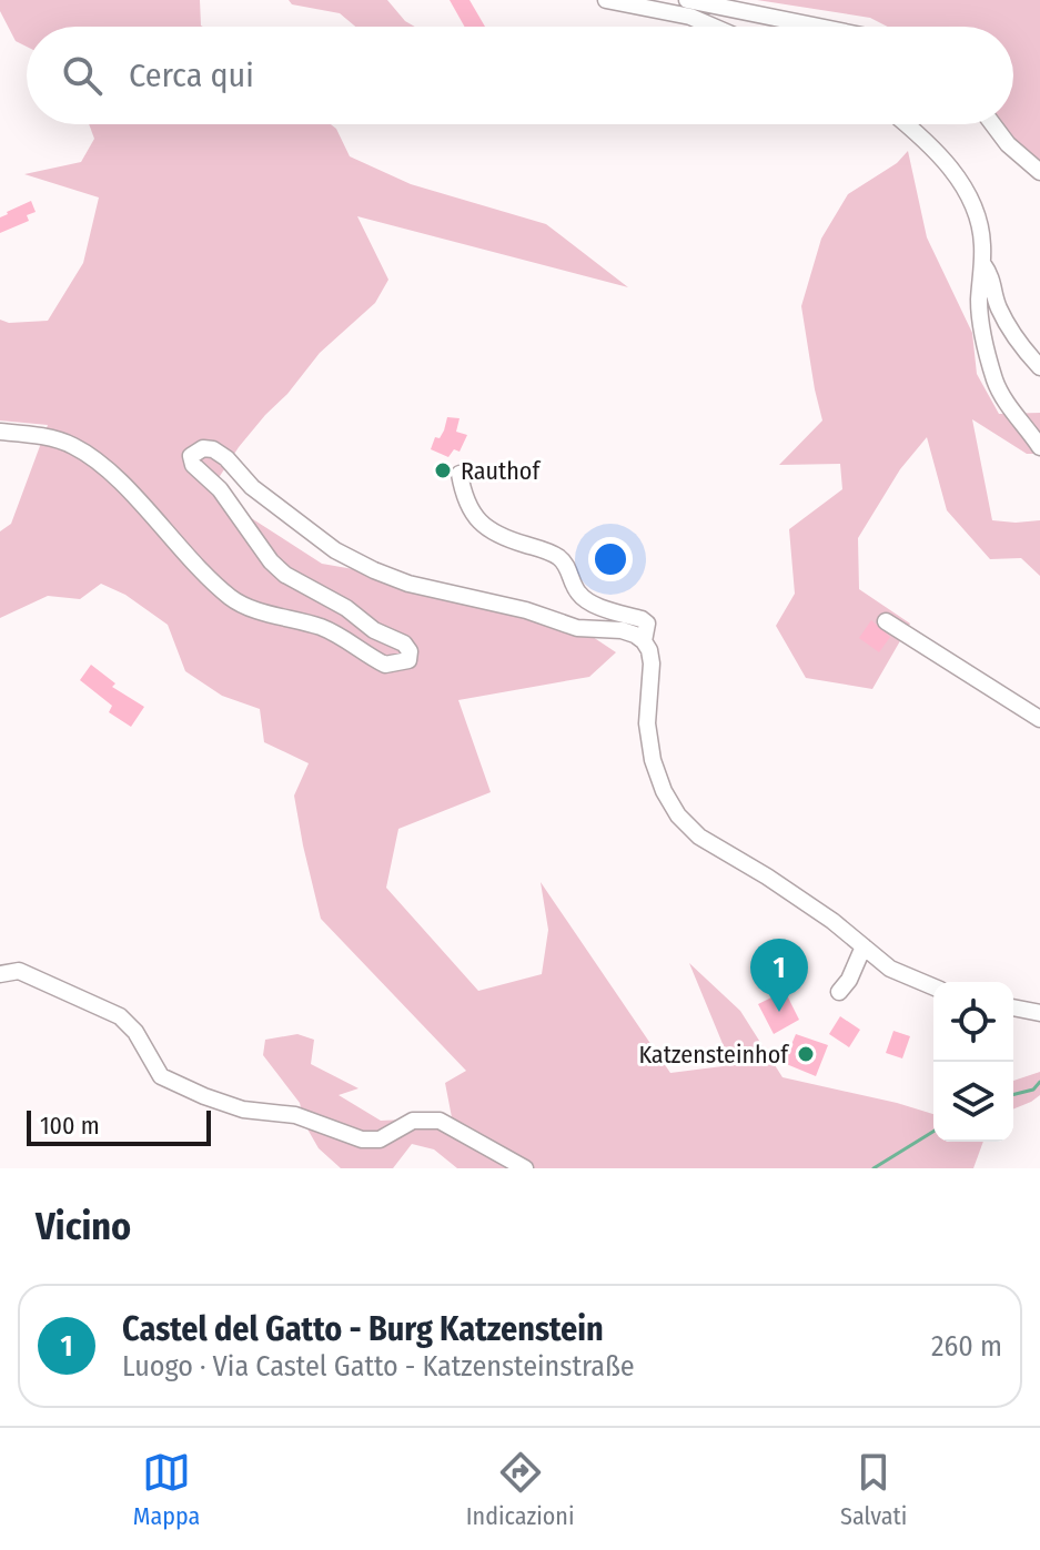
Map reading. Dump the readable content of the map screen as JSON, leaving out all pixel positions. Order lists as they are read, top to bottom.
{
  "places": ["Rauthof", "Katzensteinhof"],
  "scale_bar": "100 m",
  "page": {
    "search": "Cerca qui",
    "pins": "1",
    "scale": "100 m",
    "heading": "Vicino",
    "list": [
      {
        "mark": "1",
        "name": "Castel del Gatto - Burg Katzenstein",
        "note": "Luogo · Via Castel Gatto - Katzensteinstraße",
        "value": "260 m"
      }
    ],
    "nav": ["Mappa", "Indicazioni", "Salvati"]
  }
}
